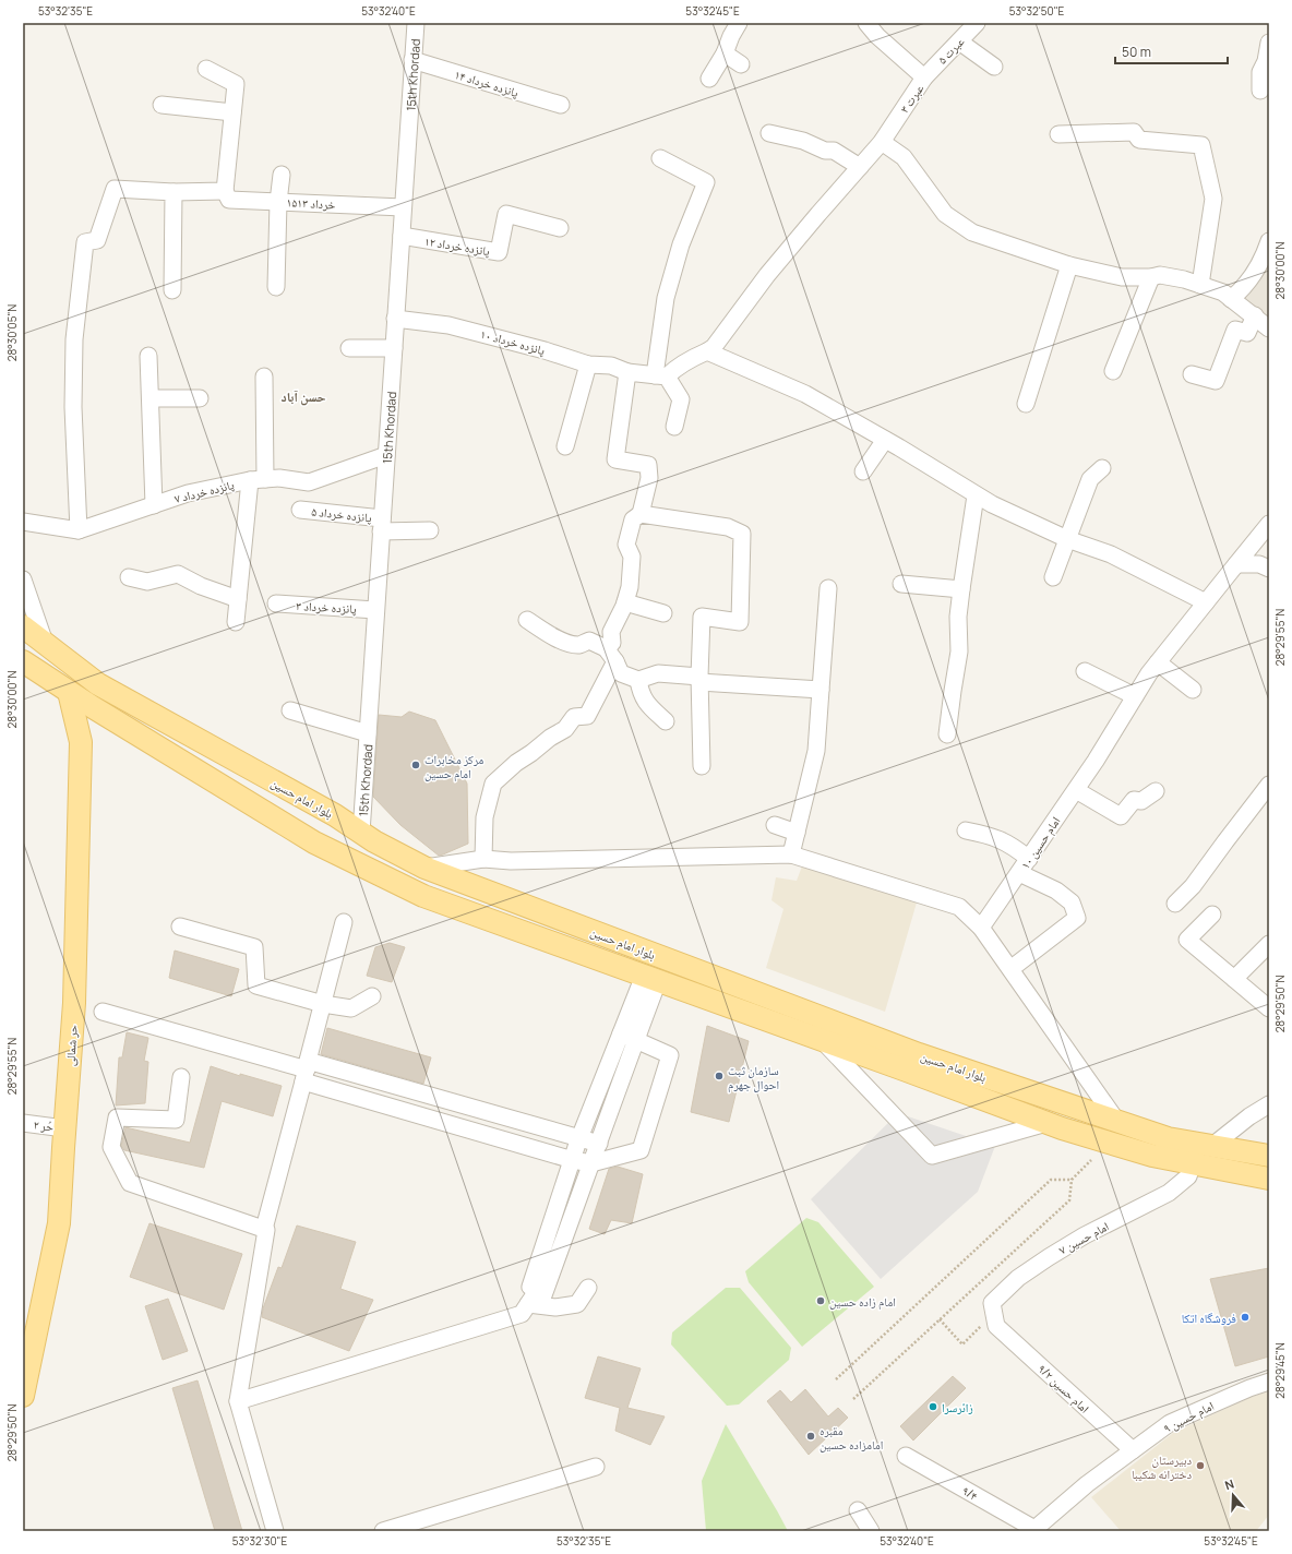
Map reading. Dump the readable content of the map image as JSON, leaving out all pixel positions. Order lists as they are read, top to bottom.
{
  "streets": {
    "main road": ["بلوار امام حسین", "حر شمالی"],
    "street": [
      "عبرت ۵",
      "15th Khordad",
      "پانزده خرداد ۱۴",
      "عبرت ۳",
      "۱۵خرداد ۱۳",
      "پانزده خرداد ۱۲",
      "پانزده خرداد ۱۰",
      "پانزده خرداد ۷",
      "پانزده خرداد ۵",
      "پانزده خرداد ۳",
      "امام حسین ۱۰",
      "حُر ۲",
      "امام حسین ۷",
      "امام حسین ۹/۲",
      "امام حسین ۹",
      "۹/۴"
    ]
  },
  "crossings": [
    ["عبرت ۵", "عبرت ۳"],
    ["15th Khordad", "پانزده خرداد ۱۴"],
    ["15th Khordad", "۱۵خرداد ۱۳"],
    ["15th Khordad", "پانزده خرداد ۱۲"],
    ["15th Khordad", "پانزده خرداد ۱۰"],
    ["15th Khordad", "پانزده خرداد ۷"],
    ["15th Khordad", "پانزده خرداد ۵"],
    ["15th Khordad", "پانزده خرداد ۳"],
    ["15th Khordad", "بلوار امام حسین"],
    ["بلوار امام حسین", "حر شمالی"],
    ["بلوار امام حسین", "امام حسین ۷"],
    ["حر شمالی", "حُر ۲"],
    ["امام حسین ۷", "امام حسین ۹/۲"],
    ["امام حسین ۹/۲", "امام حسین ۹"],
    ["امام حسین ۹", "۹/۴"]
  ],
  "districts": ["حسن آباد"],
  "places": [
    "مرکز مخابرات امام حسین",
    "سازمان ثبت احوال جهرم",
    "امام زاده حسین",
    "فروشگاه اتکا",
    "زائرسرا",
    "مقبره امامزاده حسین",
    "دبیرستان دخترانه شکیبا"
  ],
  "scale_bar": "50 m",
  "north": "top",
  "coordinates": [
    "53°32'35\"E",
    "53°32'40\"E",
    "53°32'45\"E",
    "53°32'50\"E",
    "28°30'00\"N",
    "28°30'05\"N",
    "28°29'55\"N",
    "28°29'50\"N",
    "28°29'45\"N",
    "53°32'30\"E"
  ]
}
